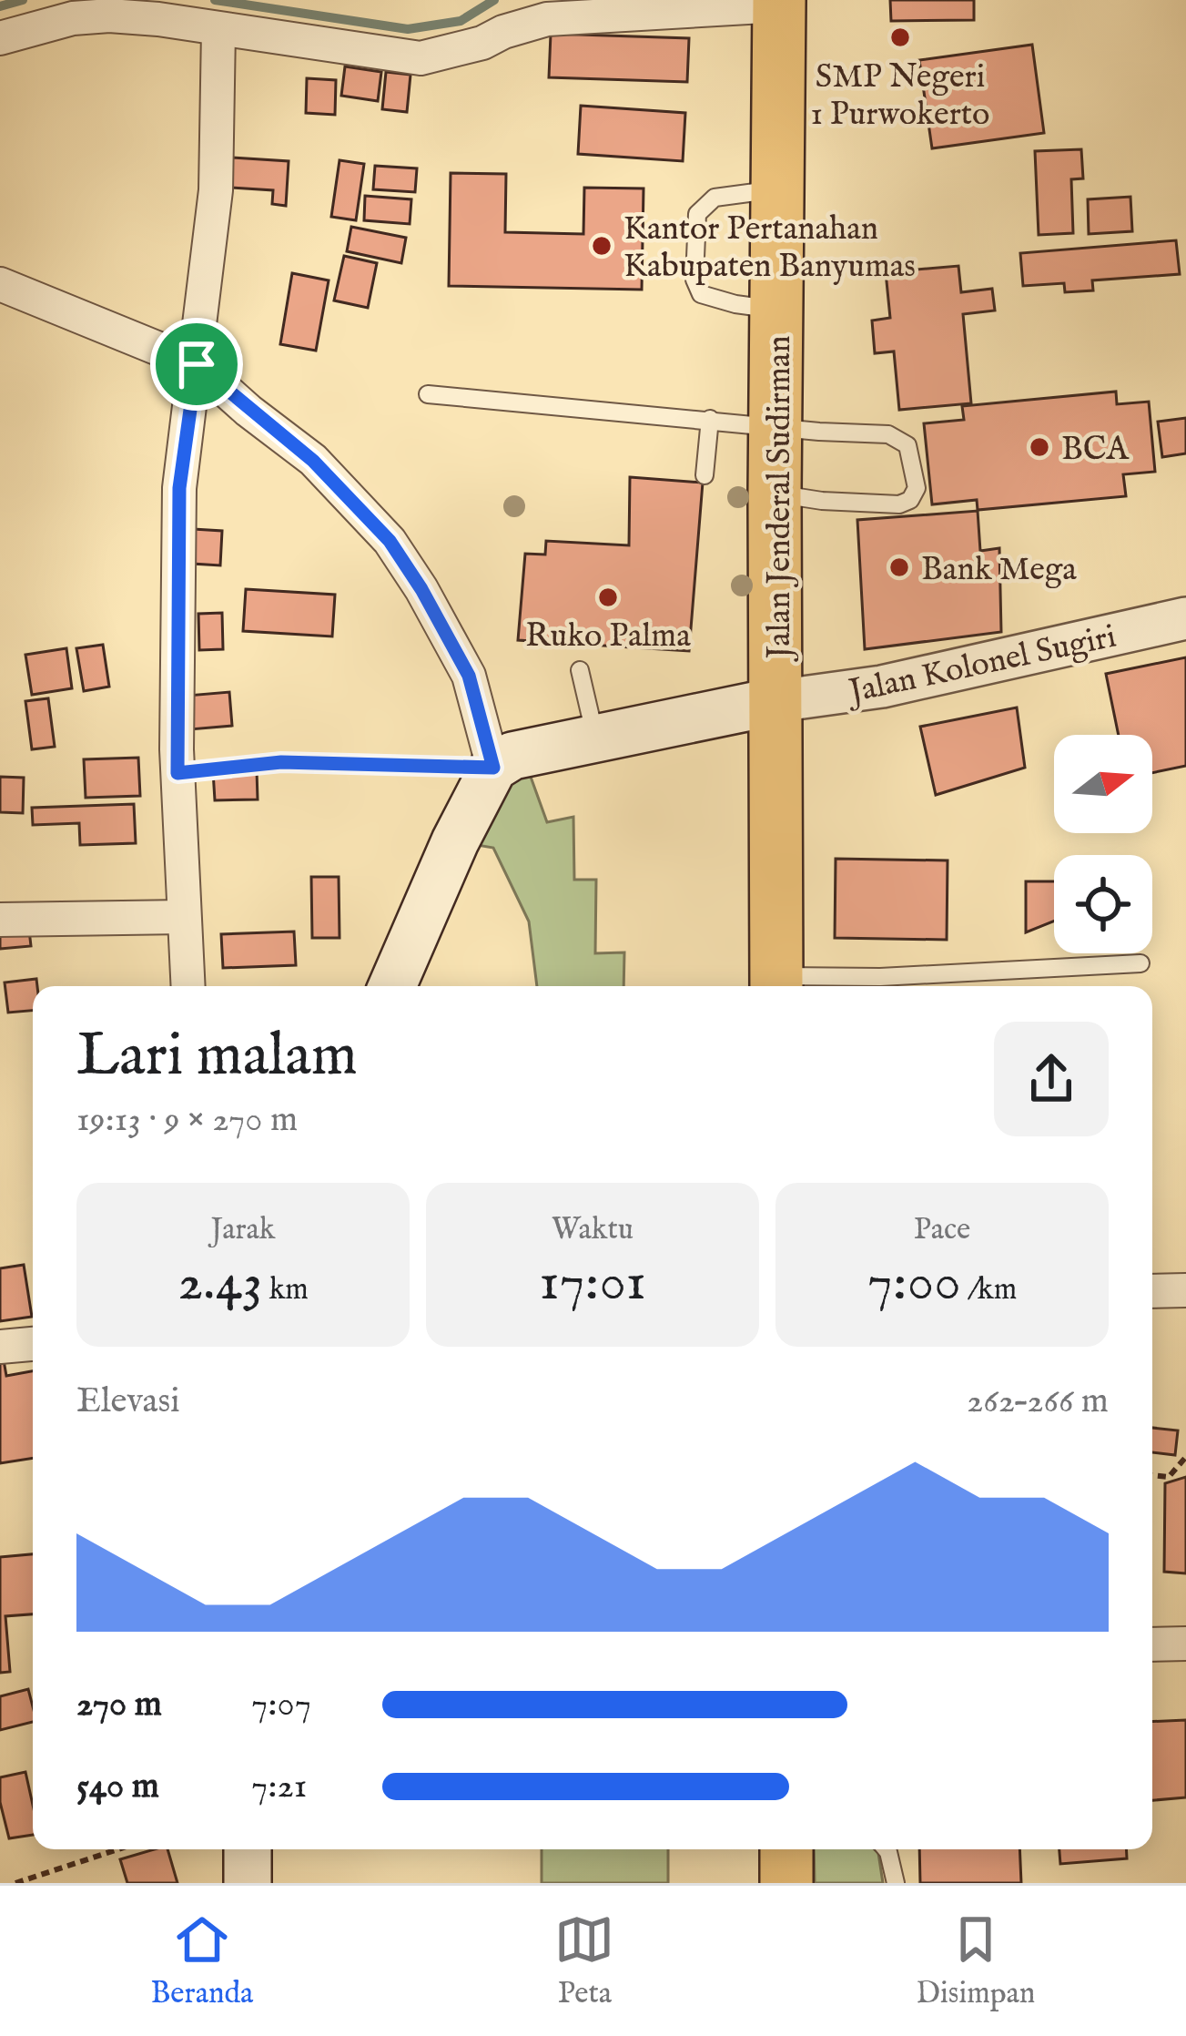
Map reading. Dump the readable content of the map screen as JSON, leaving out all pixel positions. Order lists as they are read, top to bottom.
{
  "streets": {
    "main road": ["Jalan Jenderal Sudirman"],
    "street": ["Jalan Kolonel Sugiri"]
  },
  "crossings": [
    ["Jalan Jenderal Sudirman", "Jalan Kolonel Sugiri"]
  ],
  "places": [
    "SMP Negeri 1 Purwokerto",
    "Kantor Pertanahan Kabupaten Banyumas",
    "BCA",
    "Bank Mega",
    "Ruko Palma"
  ],
  "north": "right",
  "page": {
    "heading": ["Lari malam", "19:13 · 9 × 270 m"],
    "stats": [
      ["Jarak", "2.43 km"],
      ["Waktu", "17:01"],
      ["Pace", "7:00 /km"]
    ],
    "chart": ["Elevasi", "262–266 m"],
    "list": [
      {
        "name": "270 m",
        "note": "7:07"
      },
      {
        "name": "540 m",
        "note": "7:21"
      }
    ],
    "tabs": ["Beranda", "Peta", "Disimpan"]
  }
}
